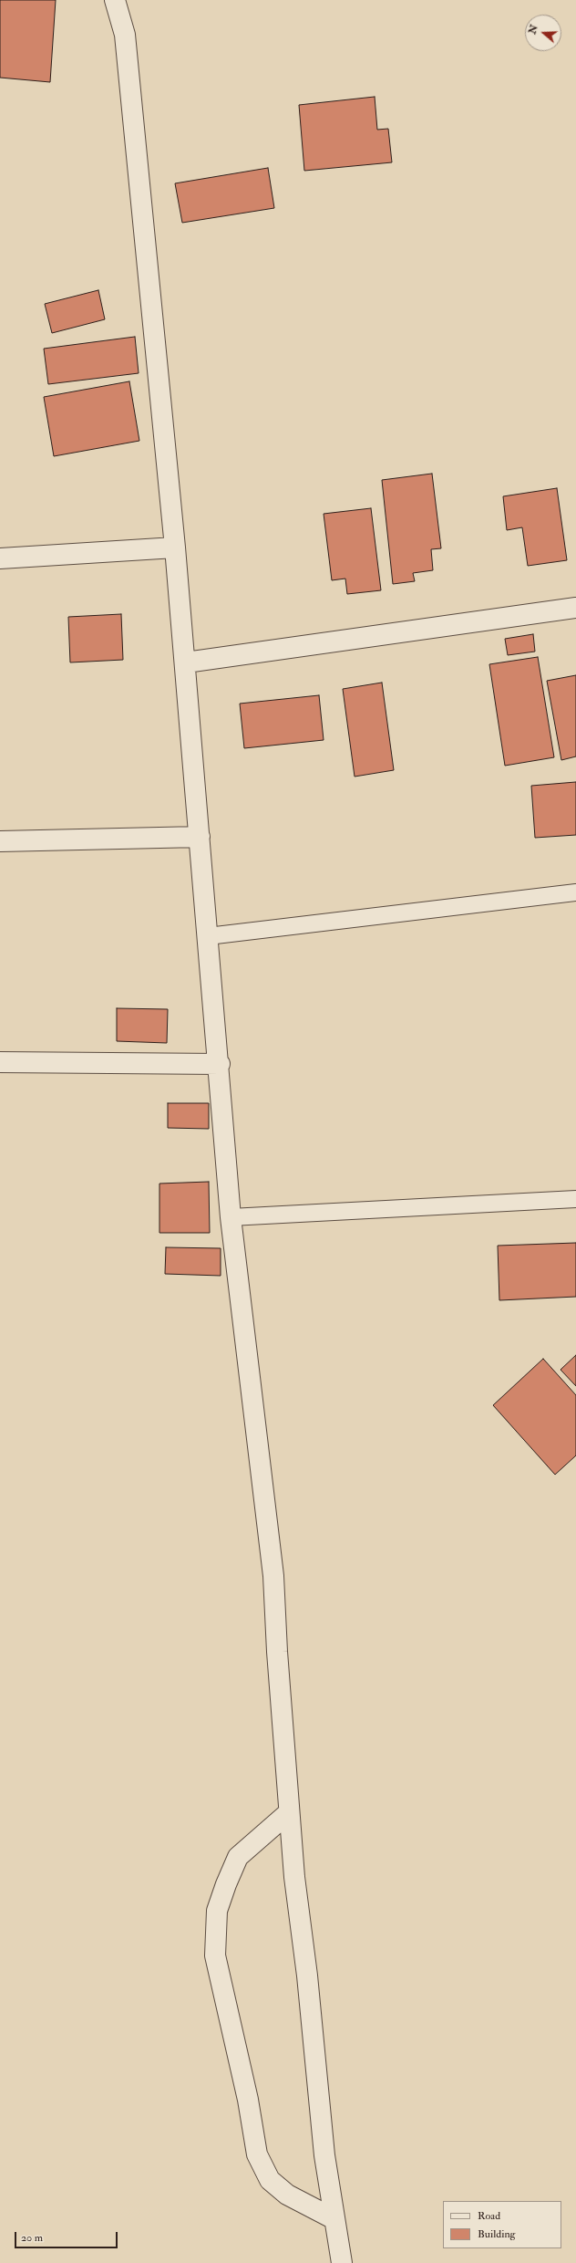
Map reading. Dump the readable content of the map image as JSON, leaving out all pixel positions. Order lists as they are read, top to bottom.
{
  "legend": ["Road", "Building"],
  "scale_bar": "20 m",
  "north": "left"
}
